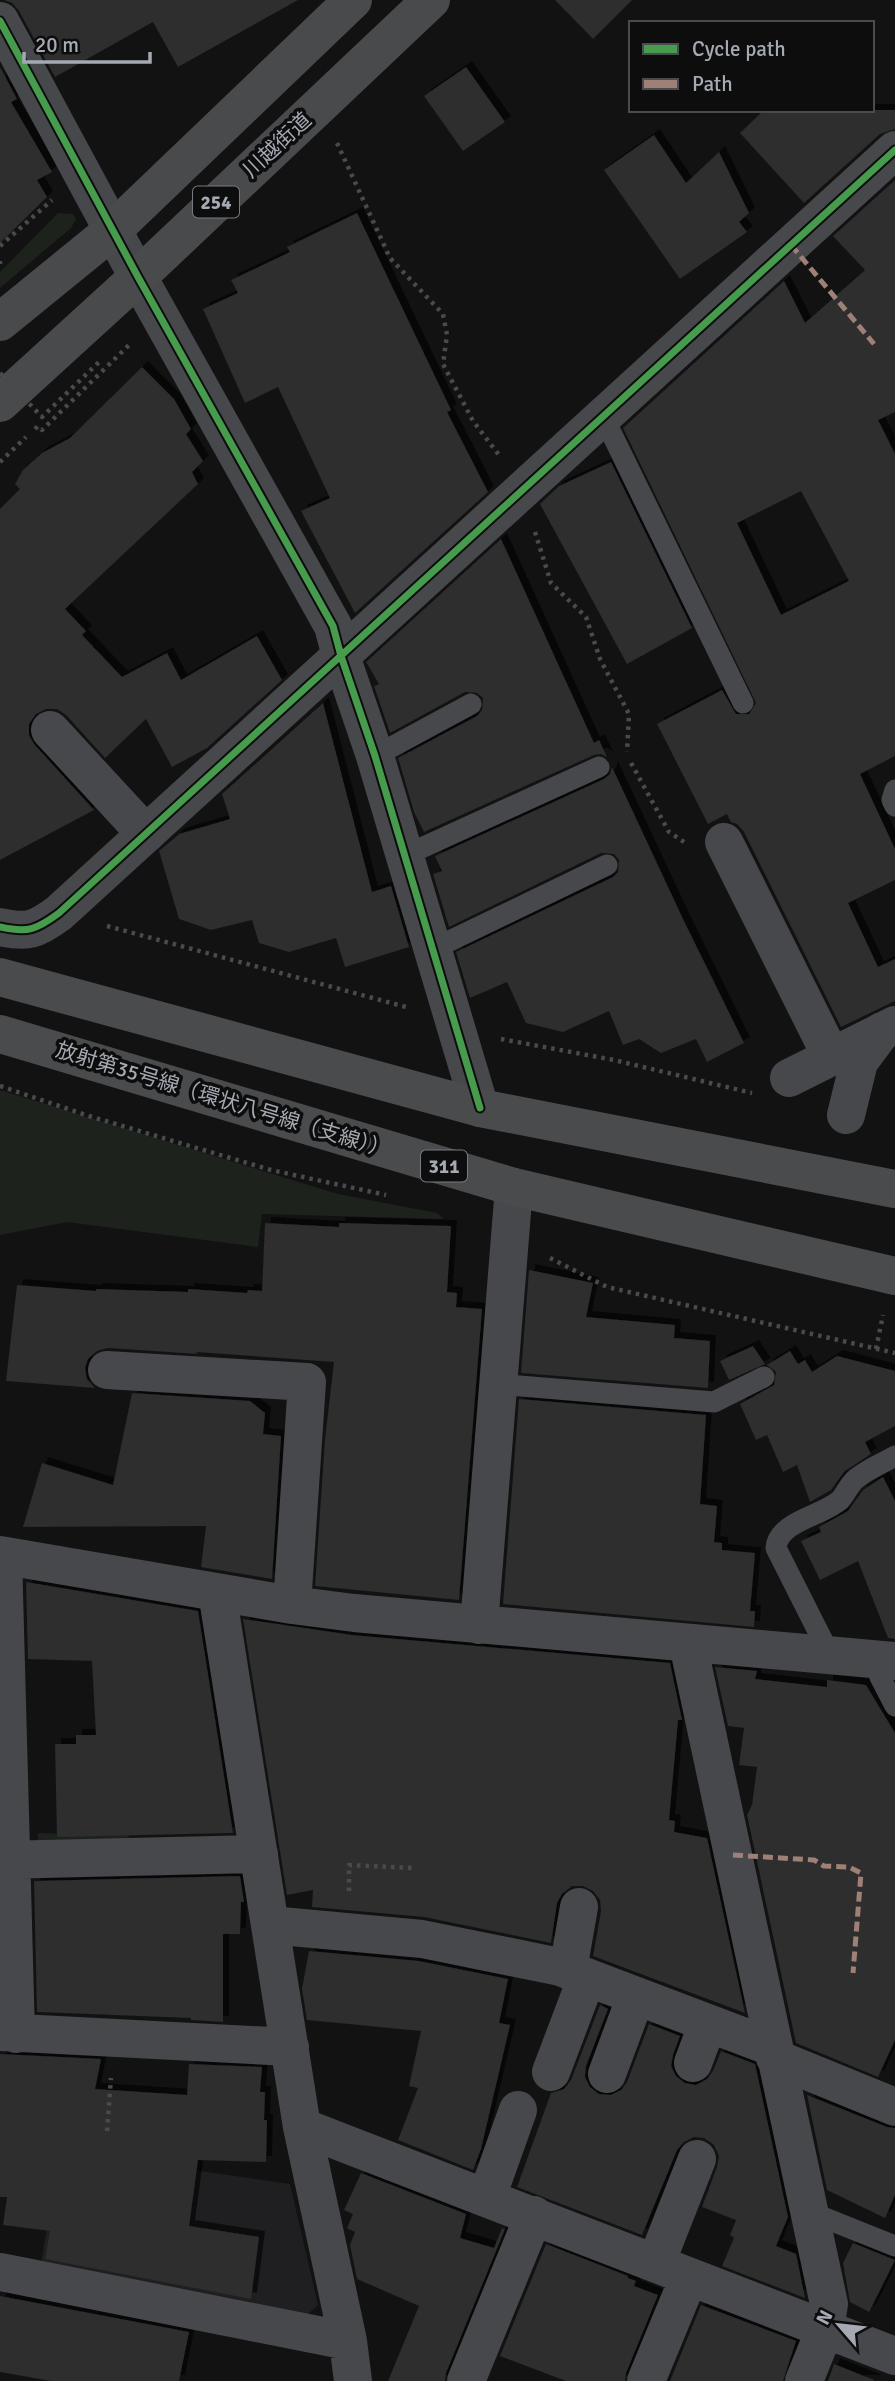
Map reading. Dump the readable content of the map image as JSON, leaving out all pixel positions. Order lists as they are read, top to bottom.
{
  "streets": {
    "highway": ["川越街道", "254"],
    "main road": ["放射第35号線（環状八号線（支線））", "311"]
  },
  "legend": ["Cycle path", "Path"],
  "scale_bar": "20 m",
  "north": "top left"
}
